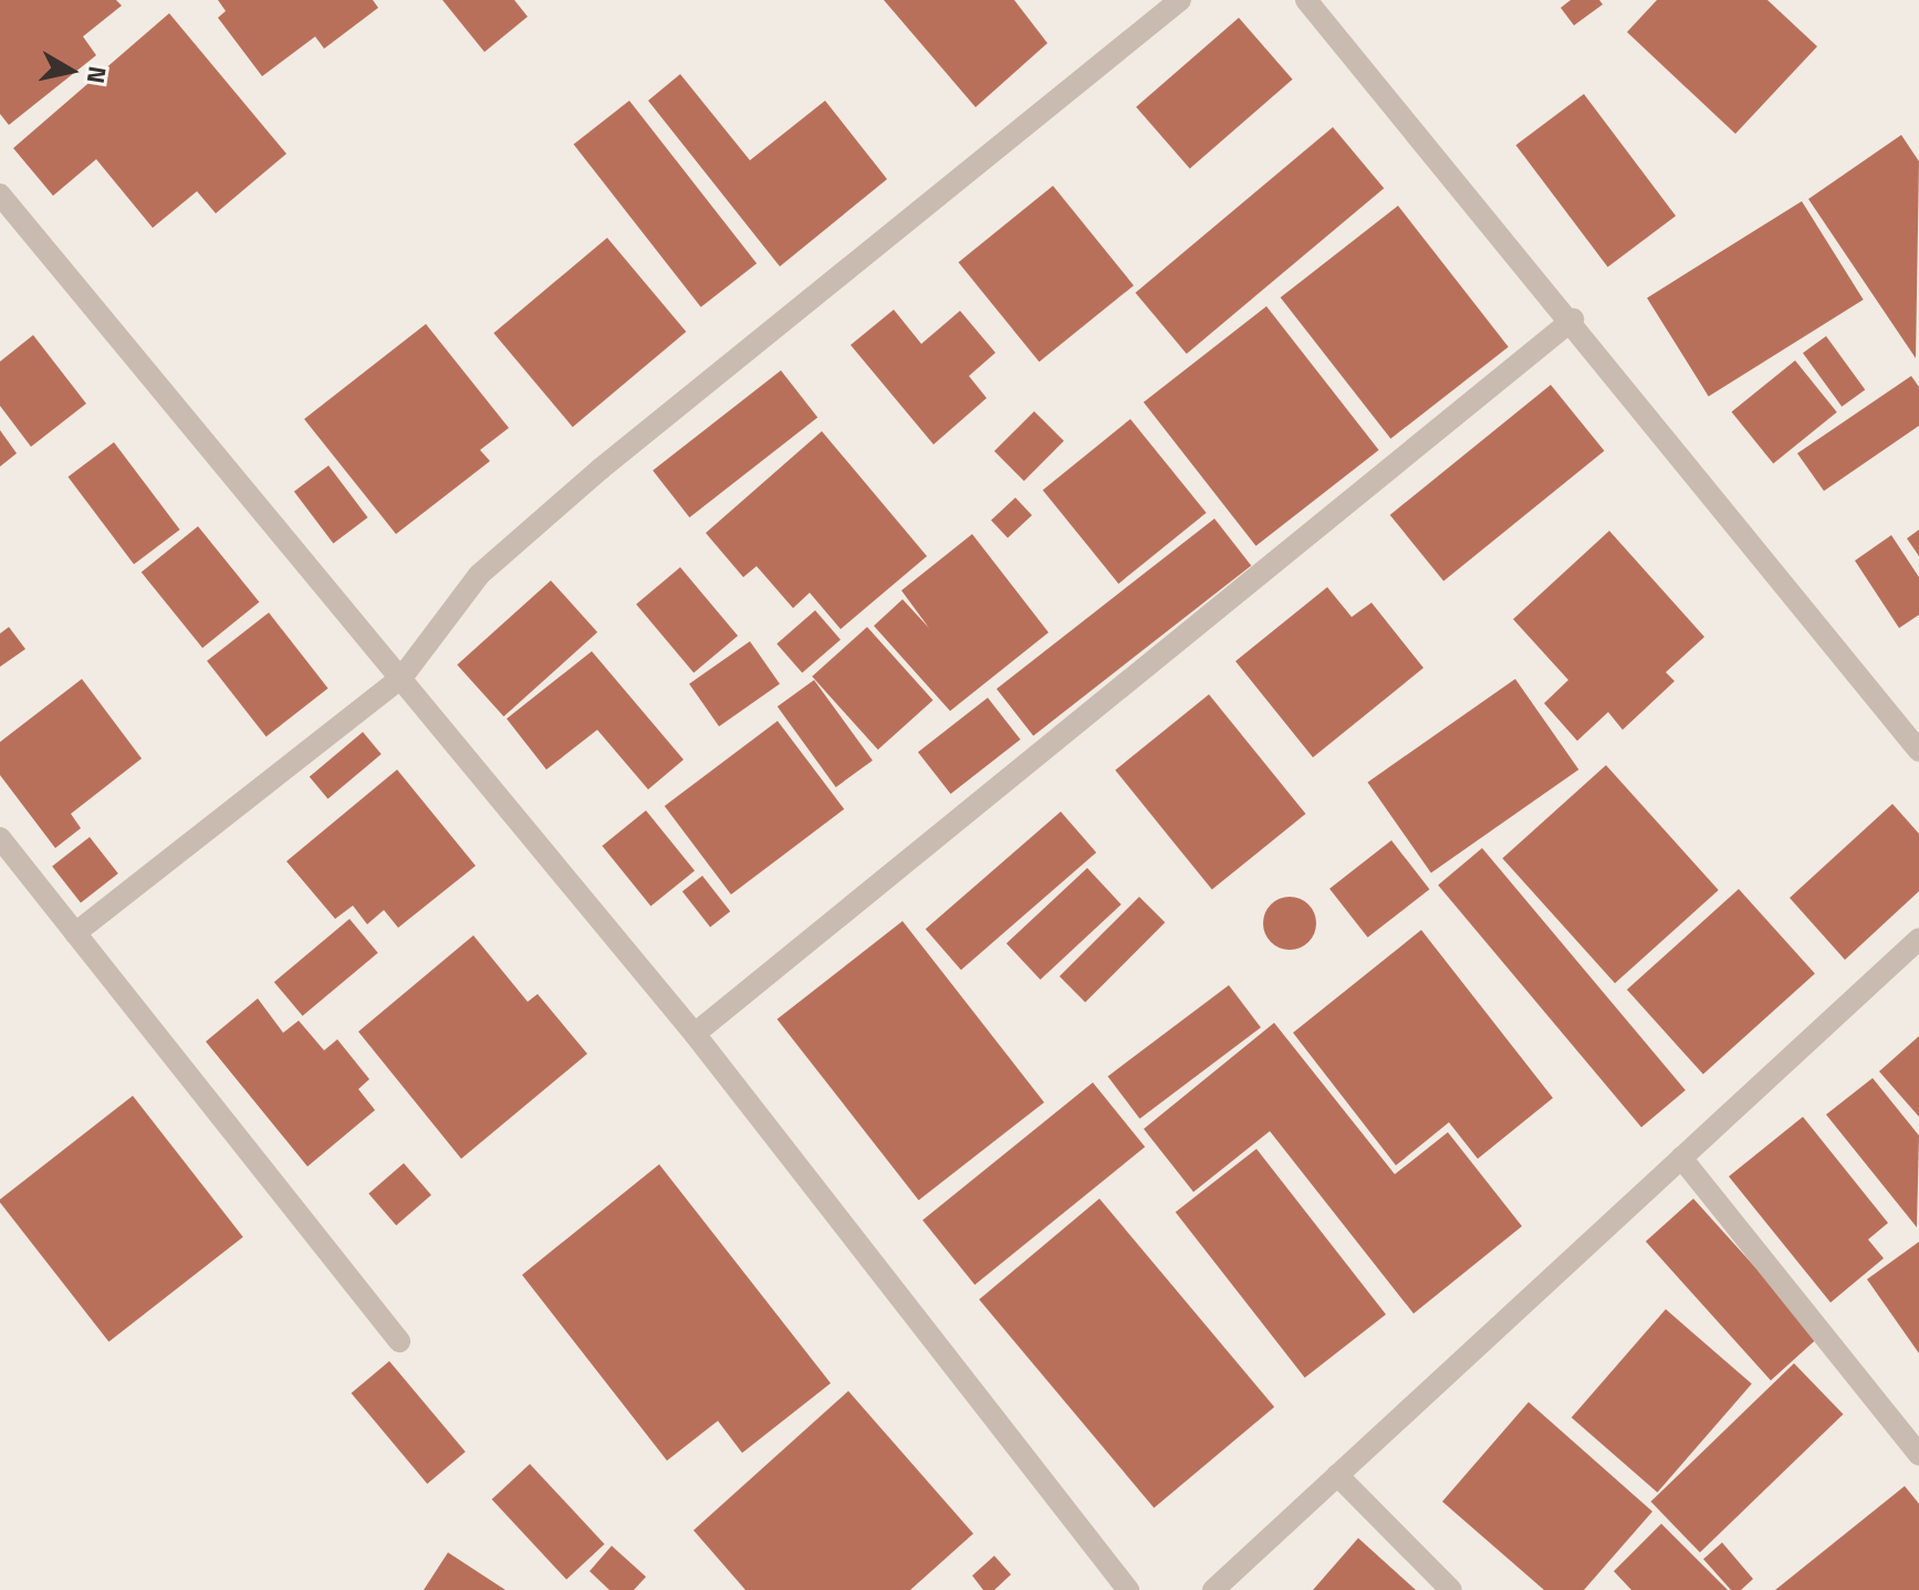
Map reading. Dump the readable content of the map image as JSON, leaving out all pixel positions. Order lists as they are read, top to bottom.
{
  "north": "right"
}
